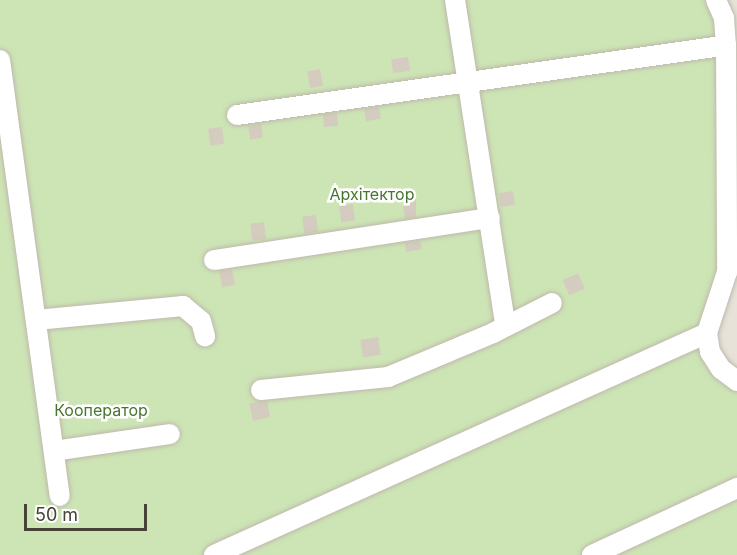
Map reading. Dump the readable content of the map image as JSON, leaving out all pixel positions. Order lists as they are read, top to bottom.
{
  "parks": ["Архітектор", "Кооператор"],
  "scale_bar": "50 m"
}
